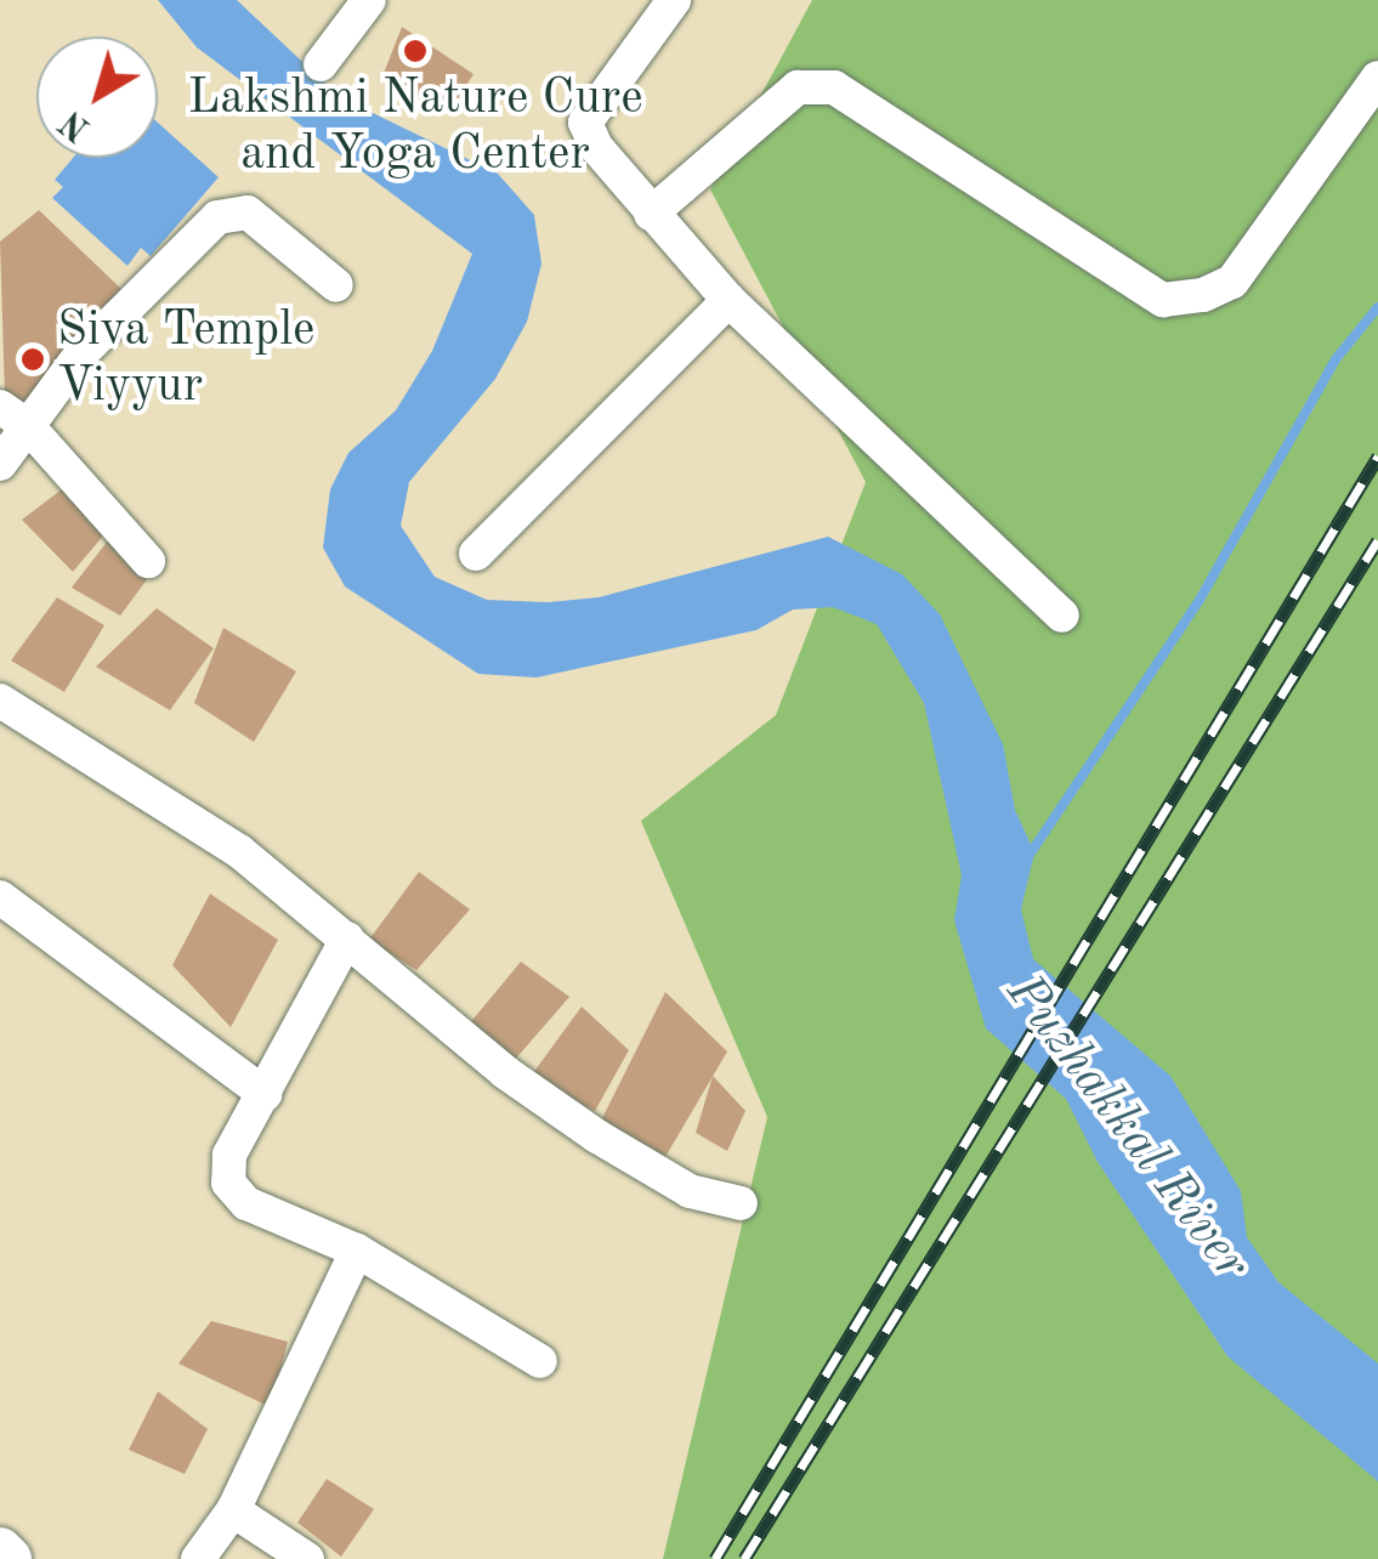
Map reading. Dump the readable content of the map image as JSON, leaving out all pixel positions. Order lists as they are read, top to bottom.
{
  "water": ["Puzhakkal River"],
  "places": ["Lakshmi Nature Cure and Yoga Center", "Siva Temple Viyyur"],
  "north": "bottom left"
}
